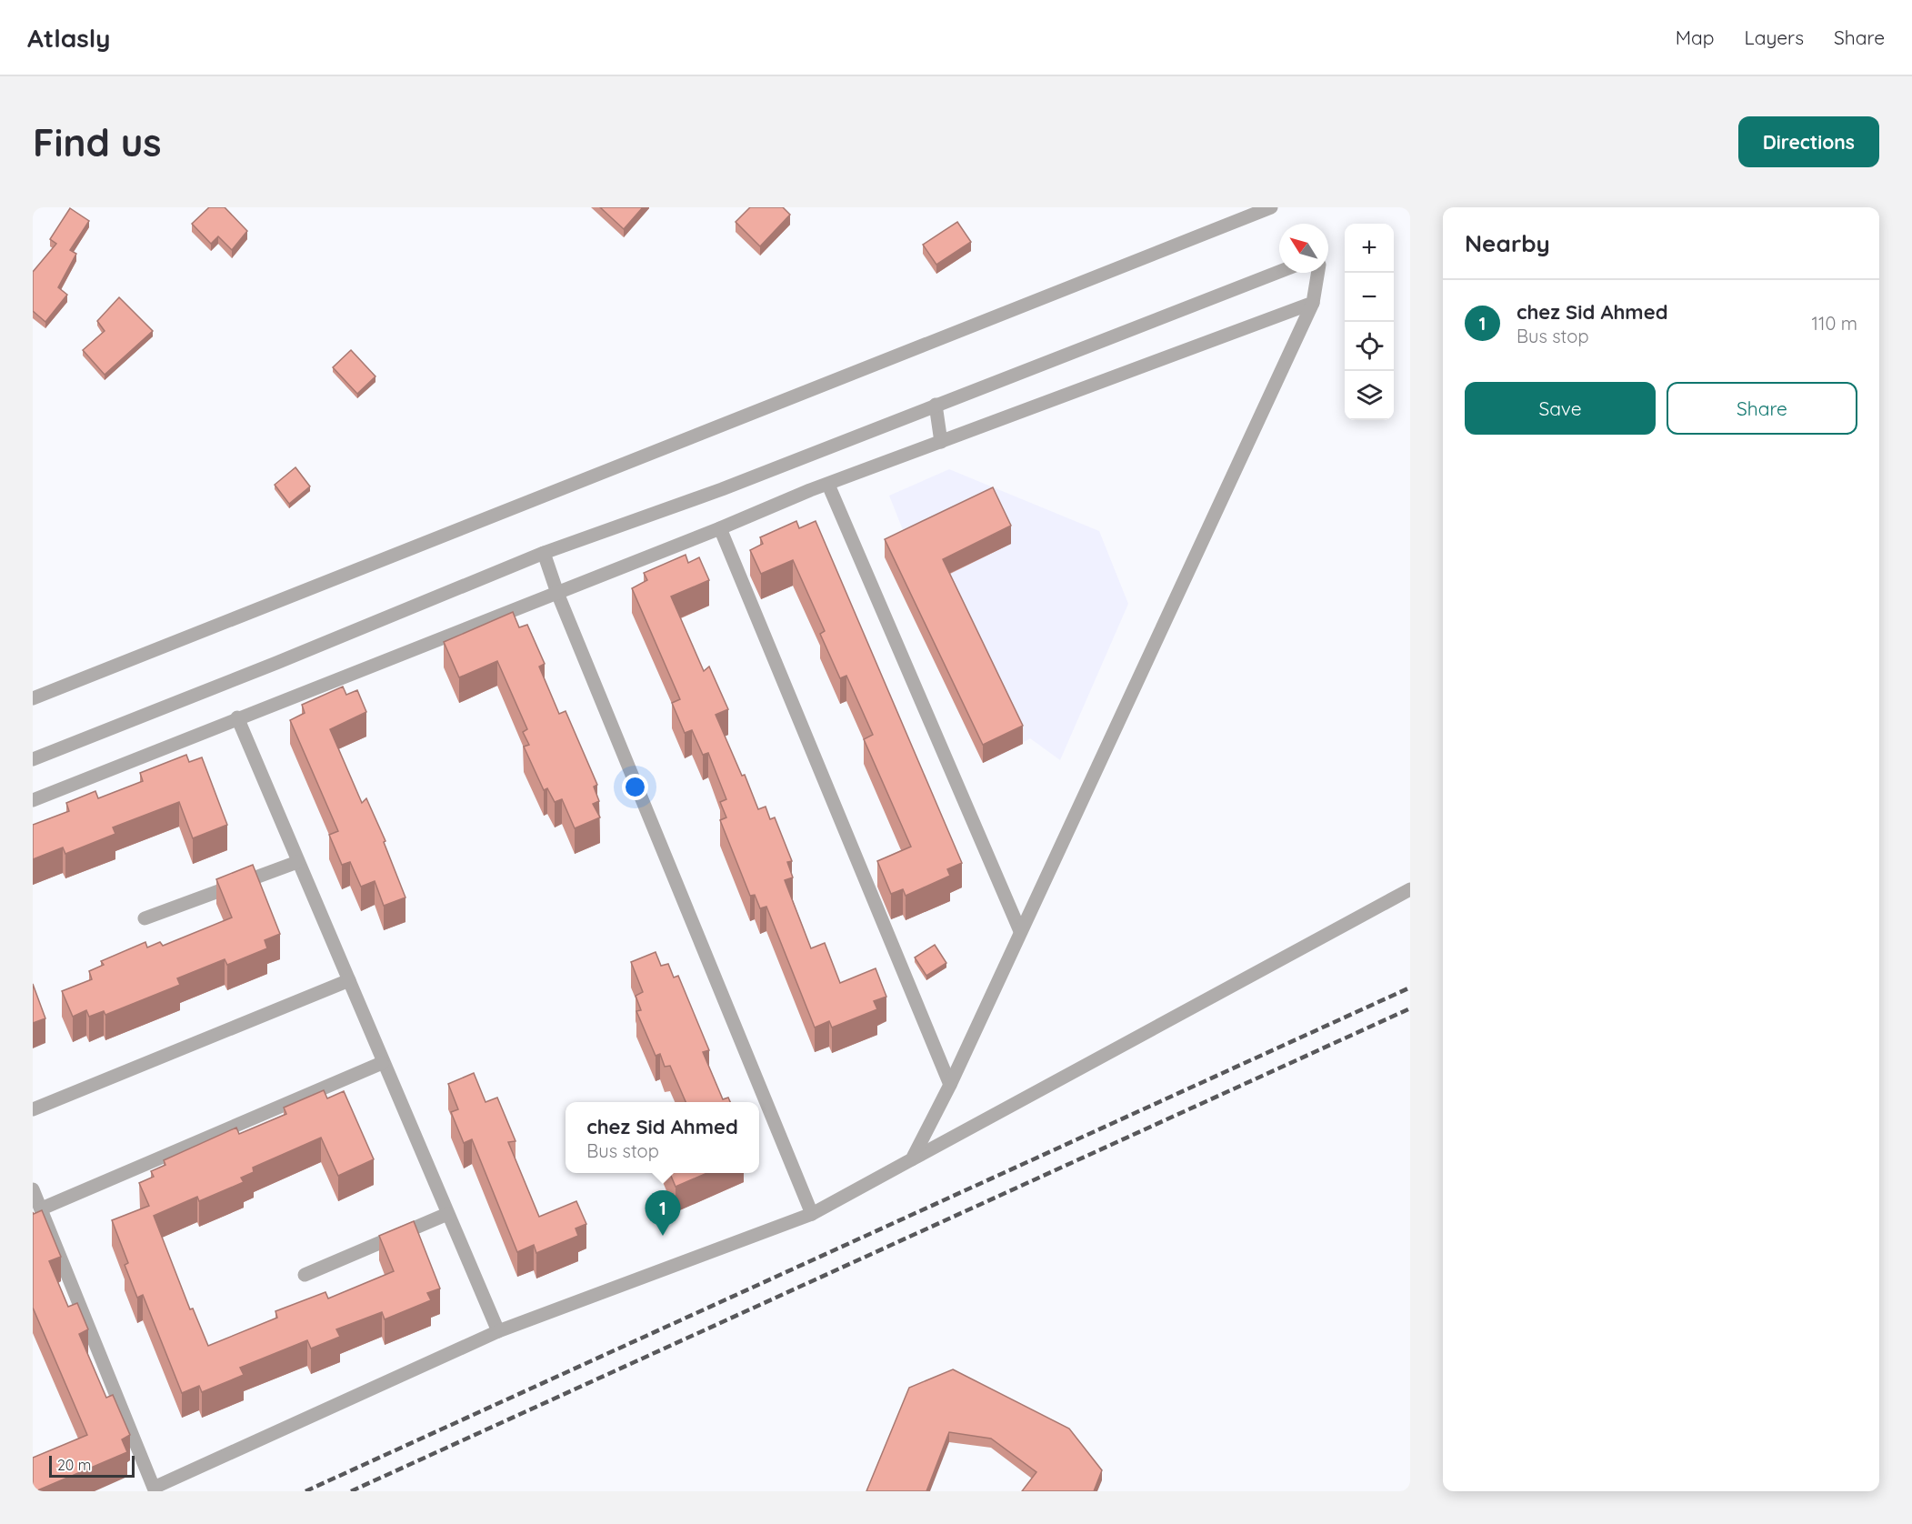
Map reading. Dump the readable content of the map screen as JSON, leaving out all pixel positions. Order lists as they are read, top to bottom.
{
  "scale_bar": "20 m",
  "north": "top left",
  "page": {
    "header": "Atlasly",
    "nav": ["Map", "Layers", "Share"],
    "buttons": [
      "Directions",
      ["Save", "Share"]
    ],
    "title": "Find us",
    "heading": "Nearby",
    "map_buttons": ["+", "−"],
    "list": [
      {
        "mark": "1",
        "name": "chez Sid Ahmed",
        "note": "Bus stop",
        "value": "110 m"
      }
    ],
    "popup": ["chez Sid Ahmed", "Bus stop"],
    "pins": "1",
    "scale": "20 m"
  }
}
